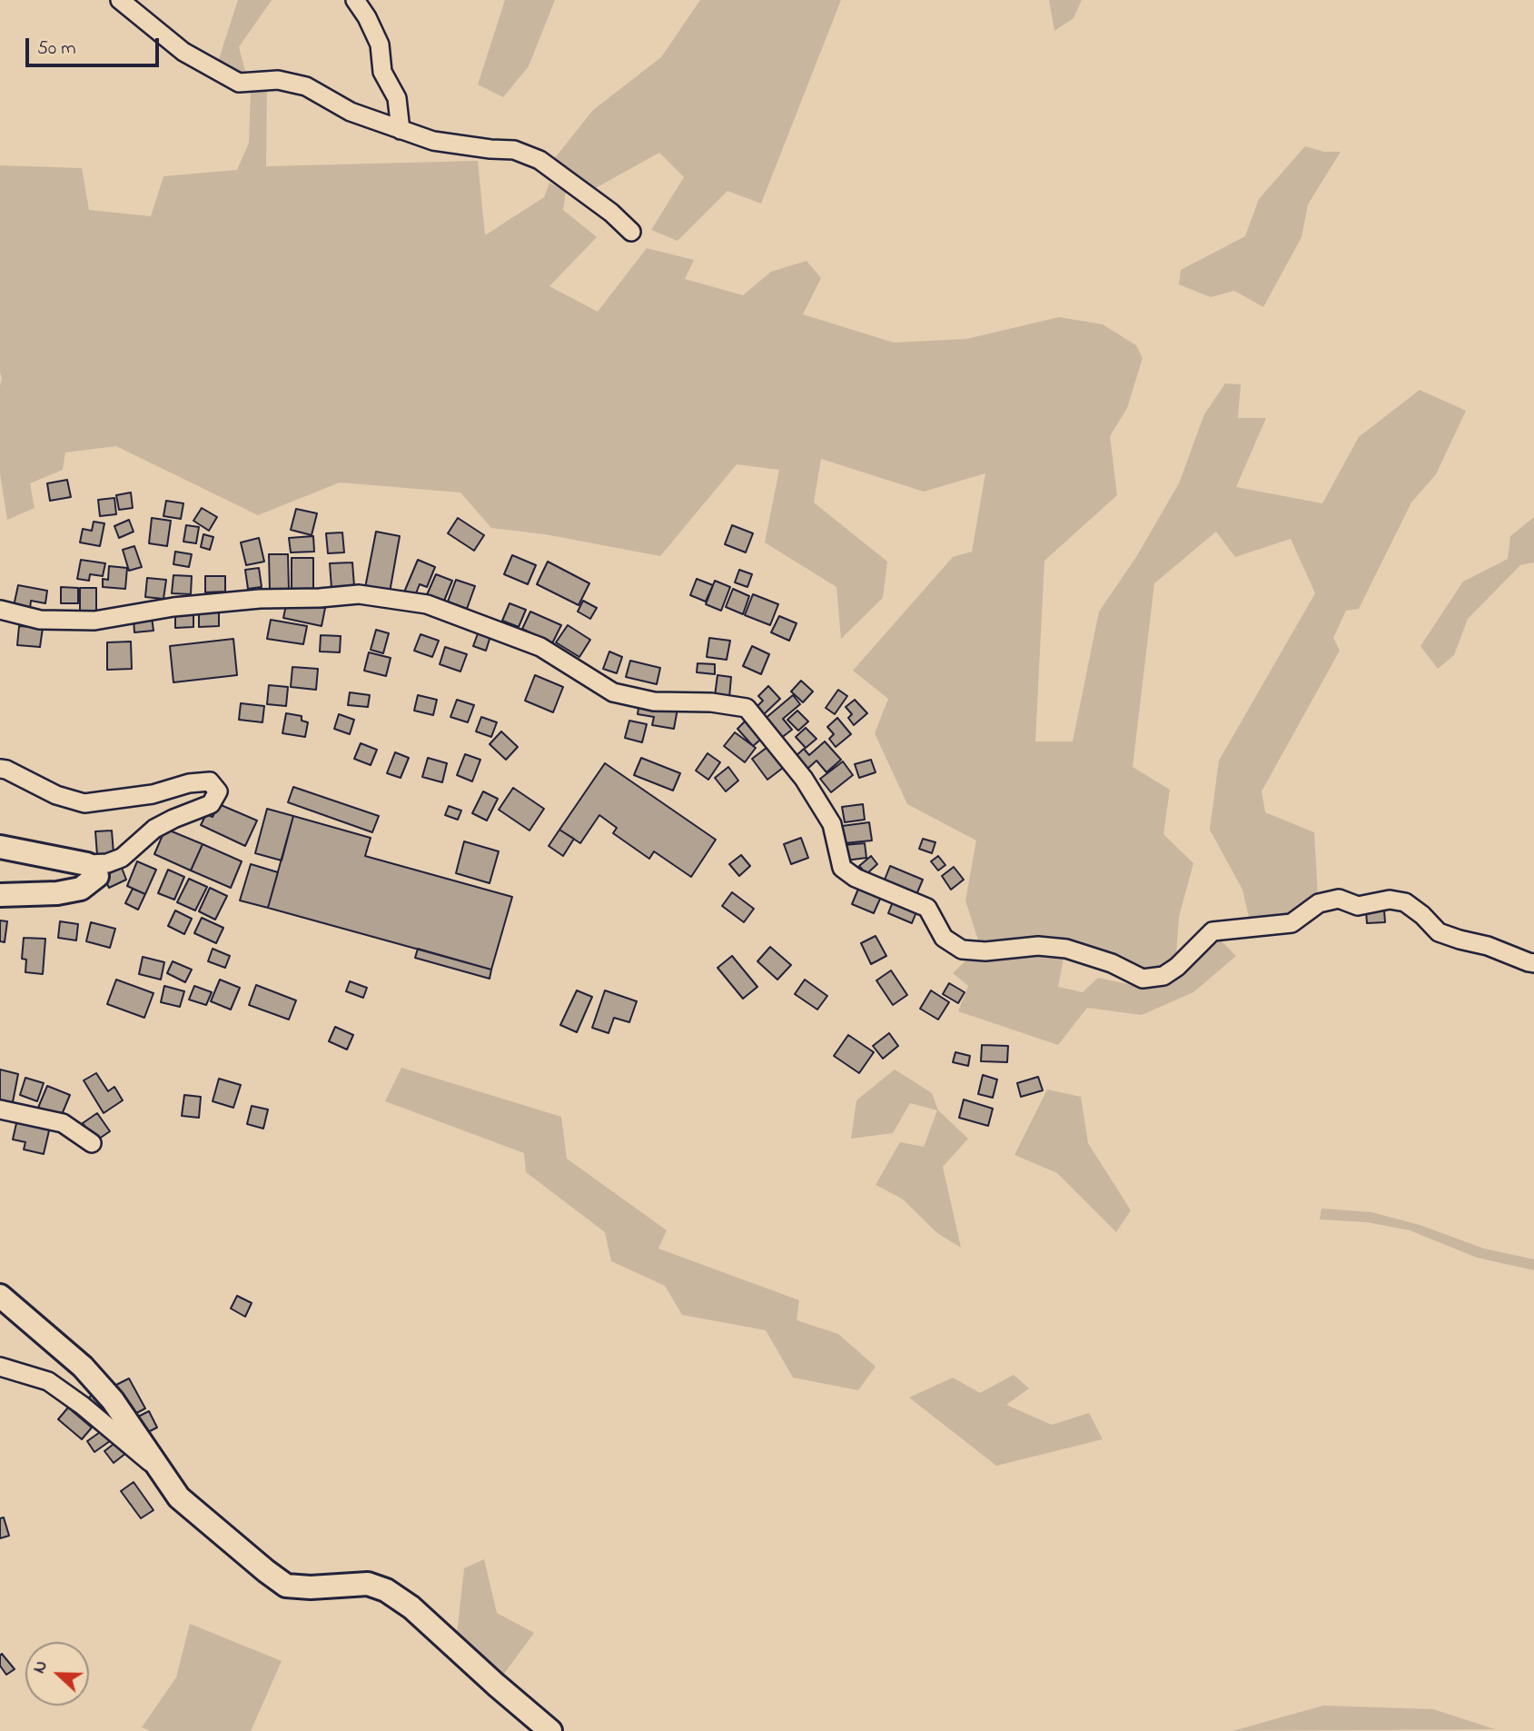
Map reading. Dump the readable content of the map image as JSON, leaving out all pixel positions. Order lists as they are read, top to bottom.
{
  "scale_bar": "50 m",
  "north": "left"
}
